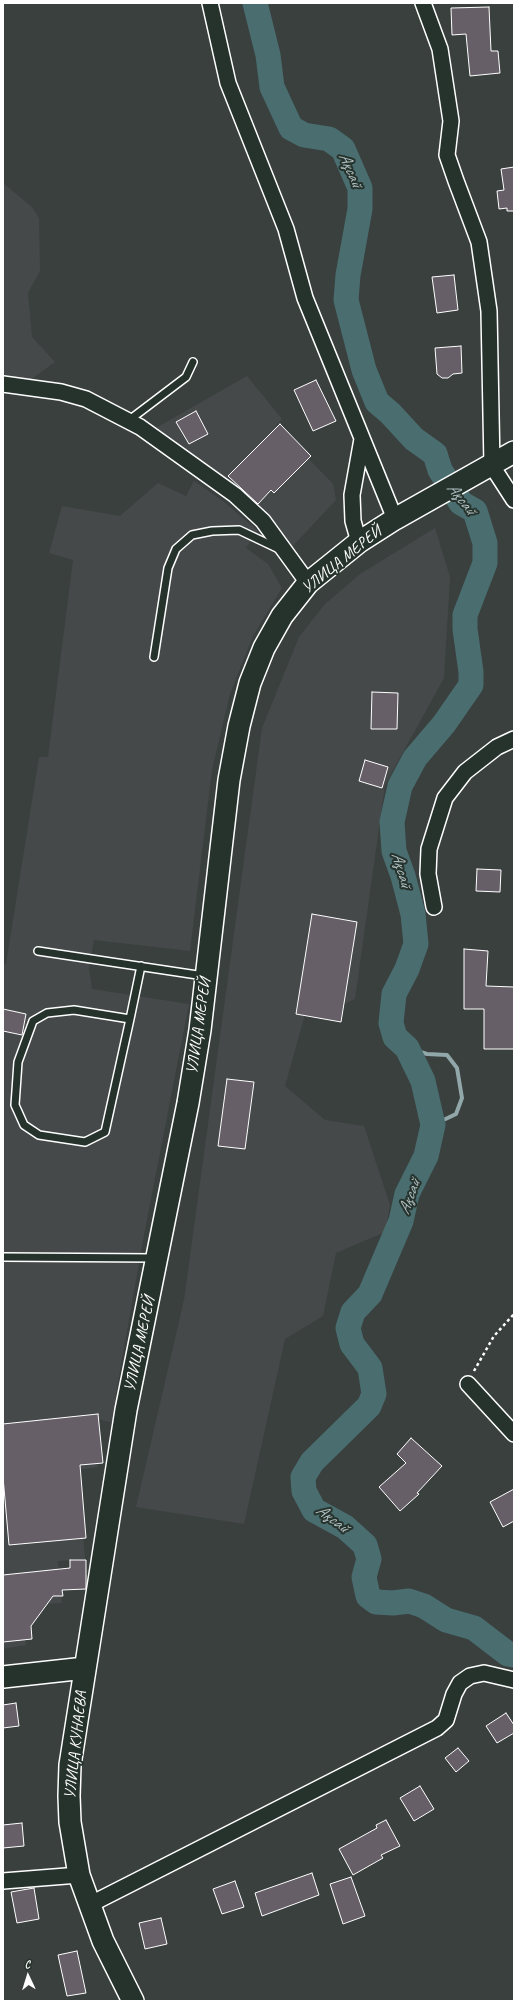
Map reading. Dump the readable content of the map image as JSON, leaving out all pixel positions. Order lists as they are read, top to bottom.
{
  "streets": {
    "main road": ["УЛИЦА МЕРЕЙ", "УЛИЦА КУНАЕВА"]
  },
  "crossings": [
    ["УЛИЦА МЕРЕЙ", "УЛИЦА КУНАЕВА"]
  ],
  "water": ["Ақсай"],
  "north": "top"
}
